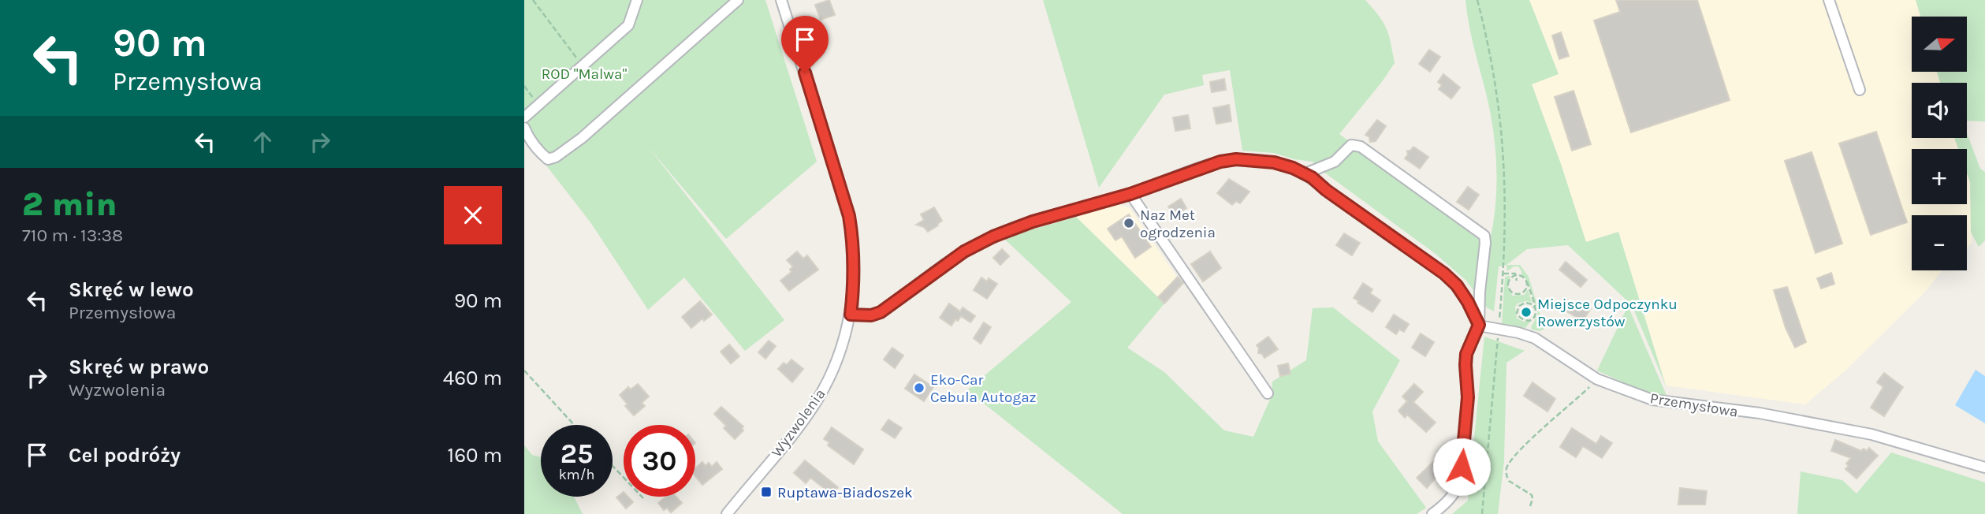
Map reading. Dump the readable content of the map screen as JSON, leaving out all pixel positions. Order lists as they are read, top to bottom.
{
  "streets": {
    "street": ["Przemysłowa", "Wyzwolenia"]
  },
  "parks": ["ROD \"Malwa\""],
  "places": {
    "other": ["Naz Met ogrodzenia", "Miejsce Odpoczynku Rowerzystów", "Eko-Car Cebula Autogaz"],
    "transit": ["Ruptawa-Biadoszek"]
  },
  "north": "right",
  "page": {
    "turn": ["90 m", "Przemysłowa"],
    "map_buttons": ["+", "−"],
    "heading": ["2 min", "710 m · 13:38"],
    "list": [
      {
        "name": "Skręć w lewo",
        "note": "Przemysłowa",
        "value": "90 m"
      },
      {
        "name": "Skręć w prawo",
        "note": "Wyzwolenia",
        "value": "460 m"
      },
      {
        "name": "Cel podróży",
        "value": "160 m"
      }
    ],
    "speed": "25 km/h",
    "limit": "30"
  }
}
